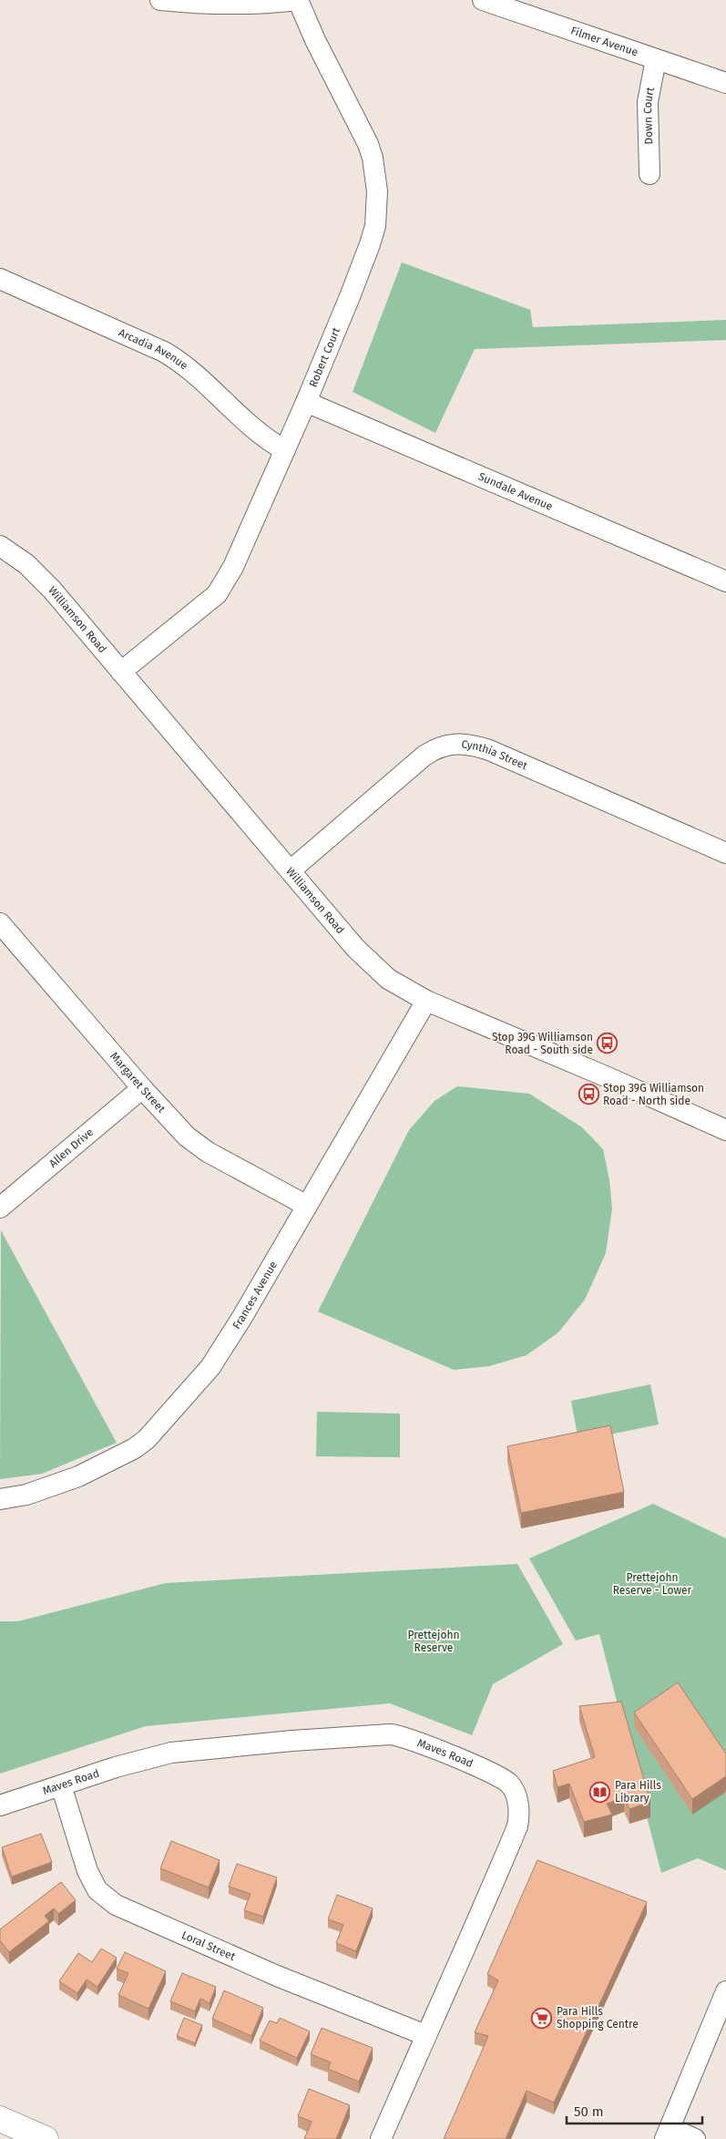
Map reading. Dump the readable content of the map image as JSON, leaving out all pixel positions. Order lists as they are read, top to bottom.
{
  "streets": {
    "street": [
      "Filmer Avenue",
      "Down Court",
      "Arcadia Avenue",
      "Robert Court",
      "Sundale Avenue",
      "Williamson Road",
      "Cynthia Street",
      "Margaret Street",
      "Allen Drive",
      "Frances Avenue",
      "Maves Road",
      "Loral Street"
    ]
  },
  "crossings": [
    ["Filmer Avenue", "Down Court"],
    ["Arcadia Avenue", "Robert Court"],
    ["Robert Court", "Sundale Avenue"],
    ["Robert Court", "Williamson Road"],
    ["Williamson Road", "Cynthia Street"],
    ["Williamson Road", "Frances Avenue"],
    ["Margaret Street", "Allen Drive"],
    ["Margaret Street", "Frances Avenue"],
    ["Maves Road", "Loral Street"]
  ],
  "parks": ["Prettejohn Reserve - Lower", "Prettejohn Reserve"],
  "places": {
    "bus stop": ["Stop 39G Williamson Road - South side", "Stop 39G Williamson Road - North side"],
    "library": ["Para Hills Library"],
    "supermarket": ["Para Hills Shopping Centre"]
  },
  "scale_bar": "50 m"
}
